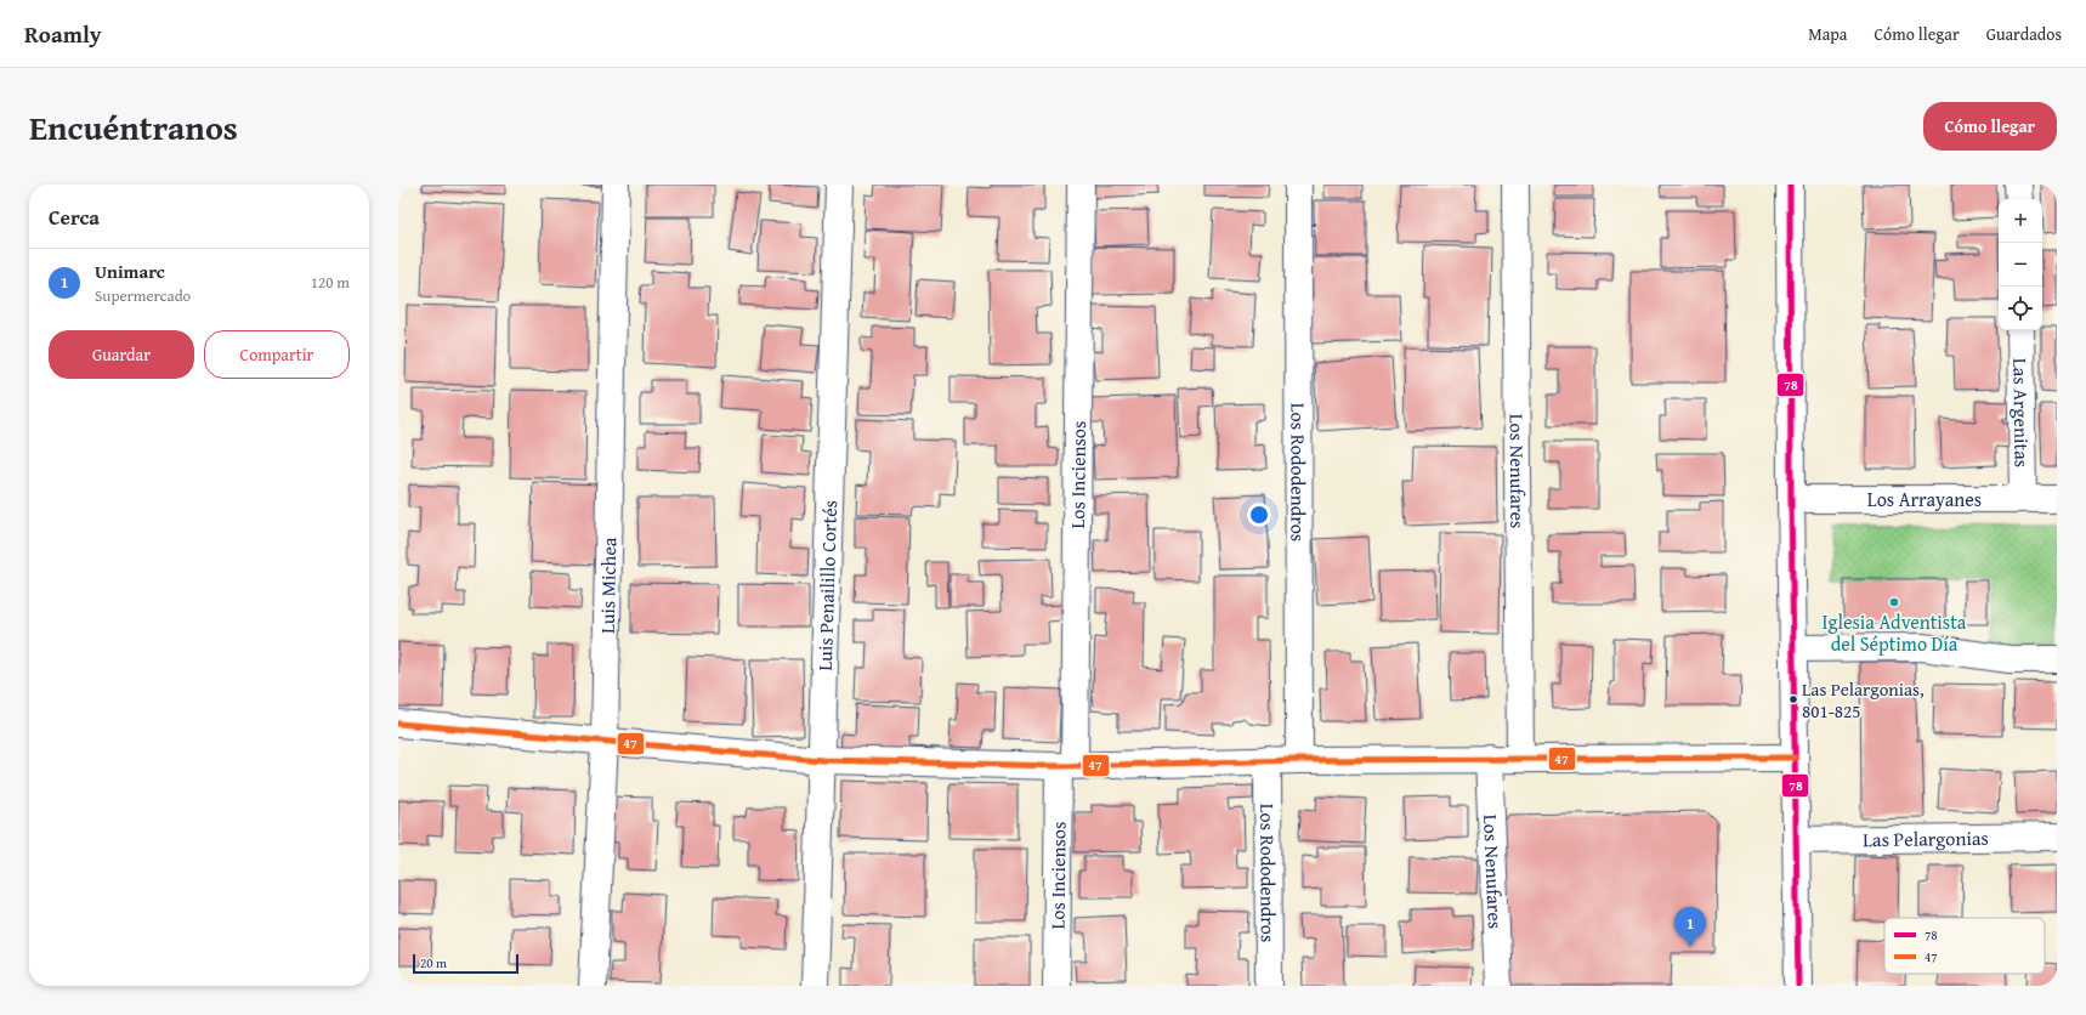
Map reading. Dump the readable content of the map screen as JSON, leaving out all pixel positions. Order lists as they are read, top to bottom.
{
  "streets": {
    "street": [
      "Las Argenitas",
      "Los Nenufares",
      "Los Rododendros",
      "Los Inciensos",
      "Los Arrayanes",
      "Luis Michea",
      "Luis Penailillo Cortés",
      "Las Pelargonias"
    ]
  },
  "crossings": [
    ["Las Argenitas", "Los Arrayanes"]
  ],
  "places": ["Iglesia Adventista del Séptimo Día", "Las Pelargonias, 801-825"],
  "lines": ["transit line 78", "transit line 47"],
  "legend": ["78", "47"],
  "scale_bar": "20 m",
  "page": {
    "header": "Roamly",
    "nav": ["Mapa", "Cómo llegar", "Guardados"],
    "title": "Encuéntranos",
    "buttons": [
      "Cómo llegar",
      ["Guardar", "Compartir"]
    ],
    "heading": "Cerca",
    "map_buttons": ["+", "−"],
    "list": [
      {
        "mark": "1",
        "name": "Unimarc",
        "note": "Supermercado",
        "value": "120 m"
      }
    ],
    "pins": "1",
    "scale": "20 m"
  }
}
